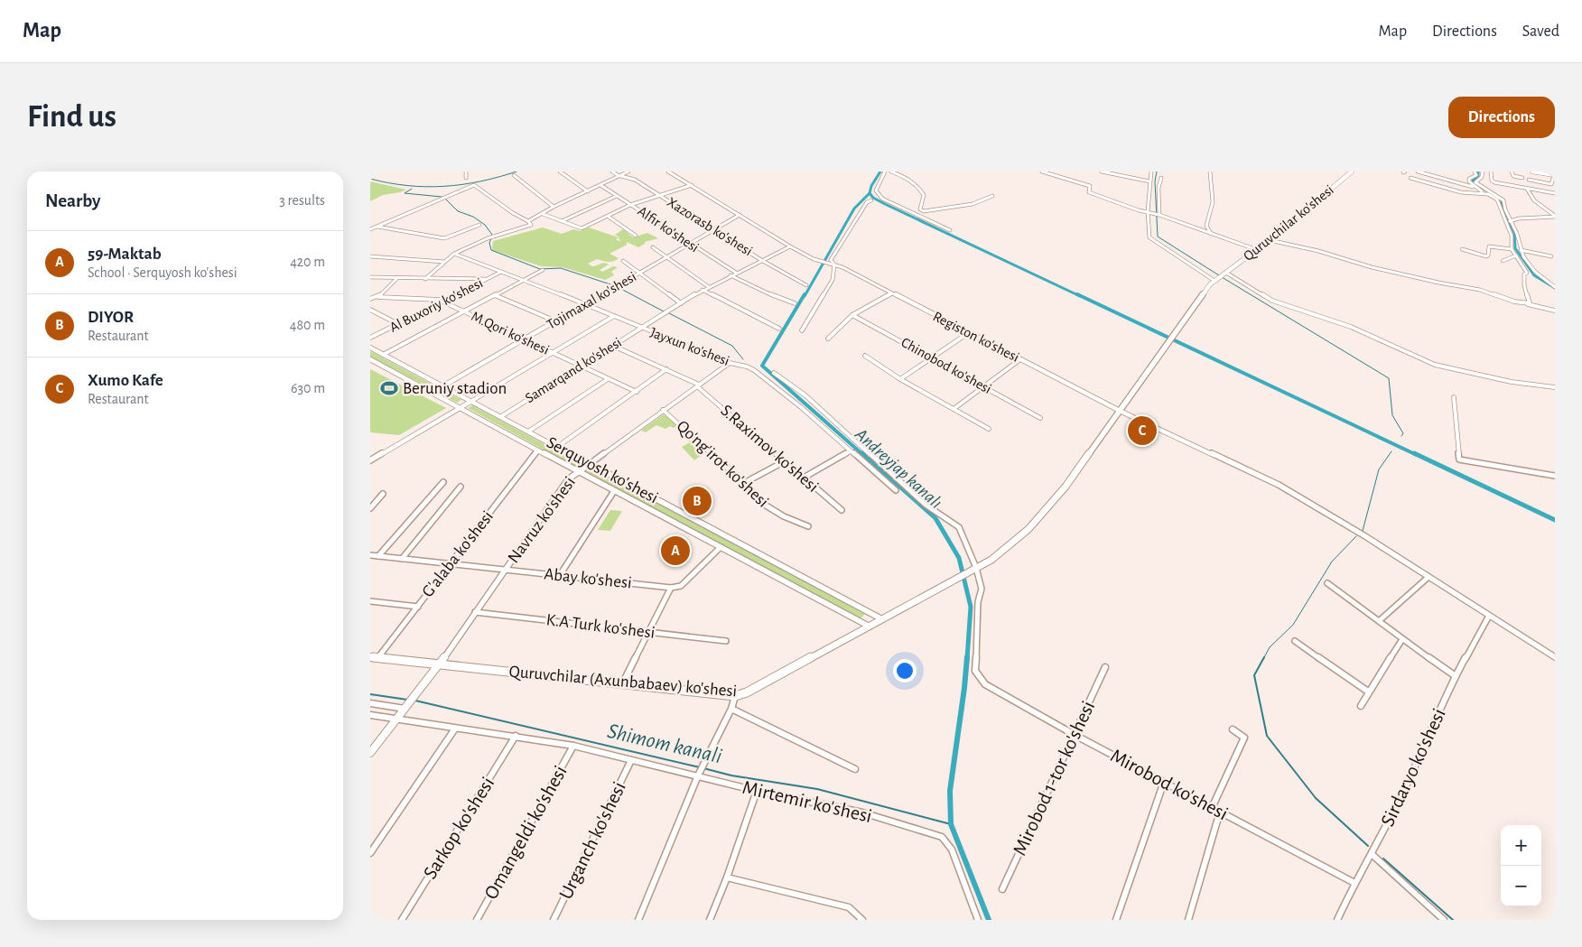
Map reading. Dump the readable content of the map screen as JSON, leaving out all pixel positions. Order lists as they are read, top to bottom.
{
  "streets": {
    "main road": ["Quruvchilar ko'shesi", "Quruvchilar (Axunbabaev) ko'shesi"],
    "street": [
      "Xazorasb ko'shesi",
      "Alfir ko'shesi",
      "Tojimaxal ko'shesi",
      "Al Buxoriy ko'shesi",
      "M.Qori ko'shesi",
      "Registon ko'shesi",
      "Jayxun ko'shesi",
      "Chinobod ko'shesi",
      "Samarqand ko'shesi",
      "S.Raximov ko'shesi",
      "Qo'ng'irot ko'shesi",
      "Serquyosh ko'shesi",
      "Navruz ko'shesi",
      "G'alaba ko'shesi",
      "Abay ko'shesi",
      "K.A Turk ko'shesi",
      "Sirdaryo ko'shesi",
      "Mirobod 1-tor ko'shesi",
      "Mirobod ko'shesi",
      "Mirtemir ko'shesi",
      "Sarkop ko'shesi",
      "Omangeldi ko'shesi",
      "Urganch ko'shesi"
    ]
  },
  "crossings": [
    ["Quruvchilar ko'shesi", "Registon ko'shesi"],
    ["Quruvchilar ko'shesi", "Quruvchilar (Axunbabaev) ko'shesi"],
    ["Xazorasb ko'shesi", "Tojimaxal ko'shesi"],
    ["Xazorasb ko'shesi", "Samarqand ko'shesi"],
    ["Alfir ko'shesi", "Tojimaxal ko'shesi"],
    ["Alfir ko'shesi", "Samarqand ko'shesi"],
    ["Tojimaxal ko'shesi", "M.Qori ko'shesi"],
    ["Tojimaxal ko'shesi", "Registon ko'shesi"],
    ["Tojimaxal ko'shesi", "Jayxun ko'shesi"],
    ["Tojimaxal ko'shesi", "Serquyosh ko'shesi"],
    ["Al Buxoriy ko'shesi", "M.Qori ko'shesi"],
    ["Al Buxoriy ko'shesi", "Jayxun ko'shesi"],
    ["M.Qori ko'shesi", "Samarqand ko'shesi"],
    ["Registon ko'shesi", "Samarqand ko'shesi"],
    ["Registon ko'shesi", "Quruvchilar (Axunbabaev) ko'shesi"],
    ["Registon ko'shesi", "Sirdaryo ko'shesi"],
    ["Jayxun ko'shesi", "Samarqand ko'shesi"],
    ["Jayxun ko'shesi", "Navruz ko'shesi"],
    ["Samarqand ko'shesi", "S.Raximov ko'shesi"],
    ["Samarqand ko'shesi", "Serquyosh ko'shesi"],
    ["S.Raximov ko'shesi", "Navruz ko'shesi"],
    ["Qo'ng'irot ko'shesi", "Navruz ko'shesi"],
    ["Serquyosh ko'shesi", "Navruz ko'shesi"],
    ["Serquyosh ko'shesi", "G'alaba ko'shesi"],
    ["Serquyosh ko'shesi", "Quruvchilar (Axunbabaev) ko'shesi"],
    ["Navruz ko'shesi", "Abay ko'shesi"],
    ["Navruz ko'shesi", "K.A Turk ko'shesi"],
    ["Navruz ko'shesi", "Quruvchilar (Axunbabaev) ko'shesi"],
    ["G'alaba ko'shesi", "Abay ko'shesi"],
    ["G'alaba ko'shesi", "Quruvchilar (Axunbabaev) ko'shesi"],
    ["Quruvchilar (Axunbabaev) ko'shesi", "Mirobod ko'shesi"],
    ["Sirdaryo ko'shesi", "Mirobod ko'shesi"],
    ["Mirobod 1-tor ko'shesi", "Mirobod ko'shesi"],
    ["Mirtemir ko'shesi", "Sarkop ko'shesi"],
    ["Mirtemir ko'shesi", "Omangeldi ko'shesi"],
    ["Mirtemir ko'shesi", "Urganch ko'shesi"]
  ],
  "water": ["Andreyjap kanalı", "Shimom kanali"],
  "places": {
    "sports": ["Beruniy stadion"]
  },
  "page": {
    "header": "Map",
    "nav": ["Map", "Directions", "Saved"],
    "buttons": "Directions",
    "title": "Find us",
    "heading": ["Nearby", "3 results"],
    "list": [
      {
        "mark": "A",
        "name": "59-Maktab",
        "note": "School · Serquyosh ko'shesi",
        "value": "420 m"
      },
      {
        "mark": "B",
        "name": "DIYOR",
        "note": "Restaurant",
        "value": "480 m"
      },
      {
        "mark": "C",
        "name": "Xumo Kafe",
        "note": "Restaurant",
        "value": "630 m"
      }
    ],
    "pins": ["C", "B", "A"],
    "map_buttons": ["+", "−"]
  }
}
